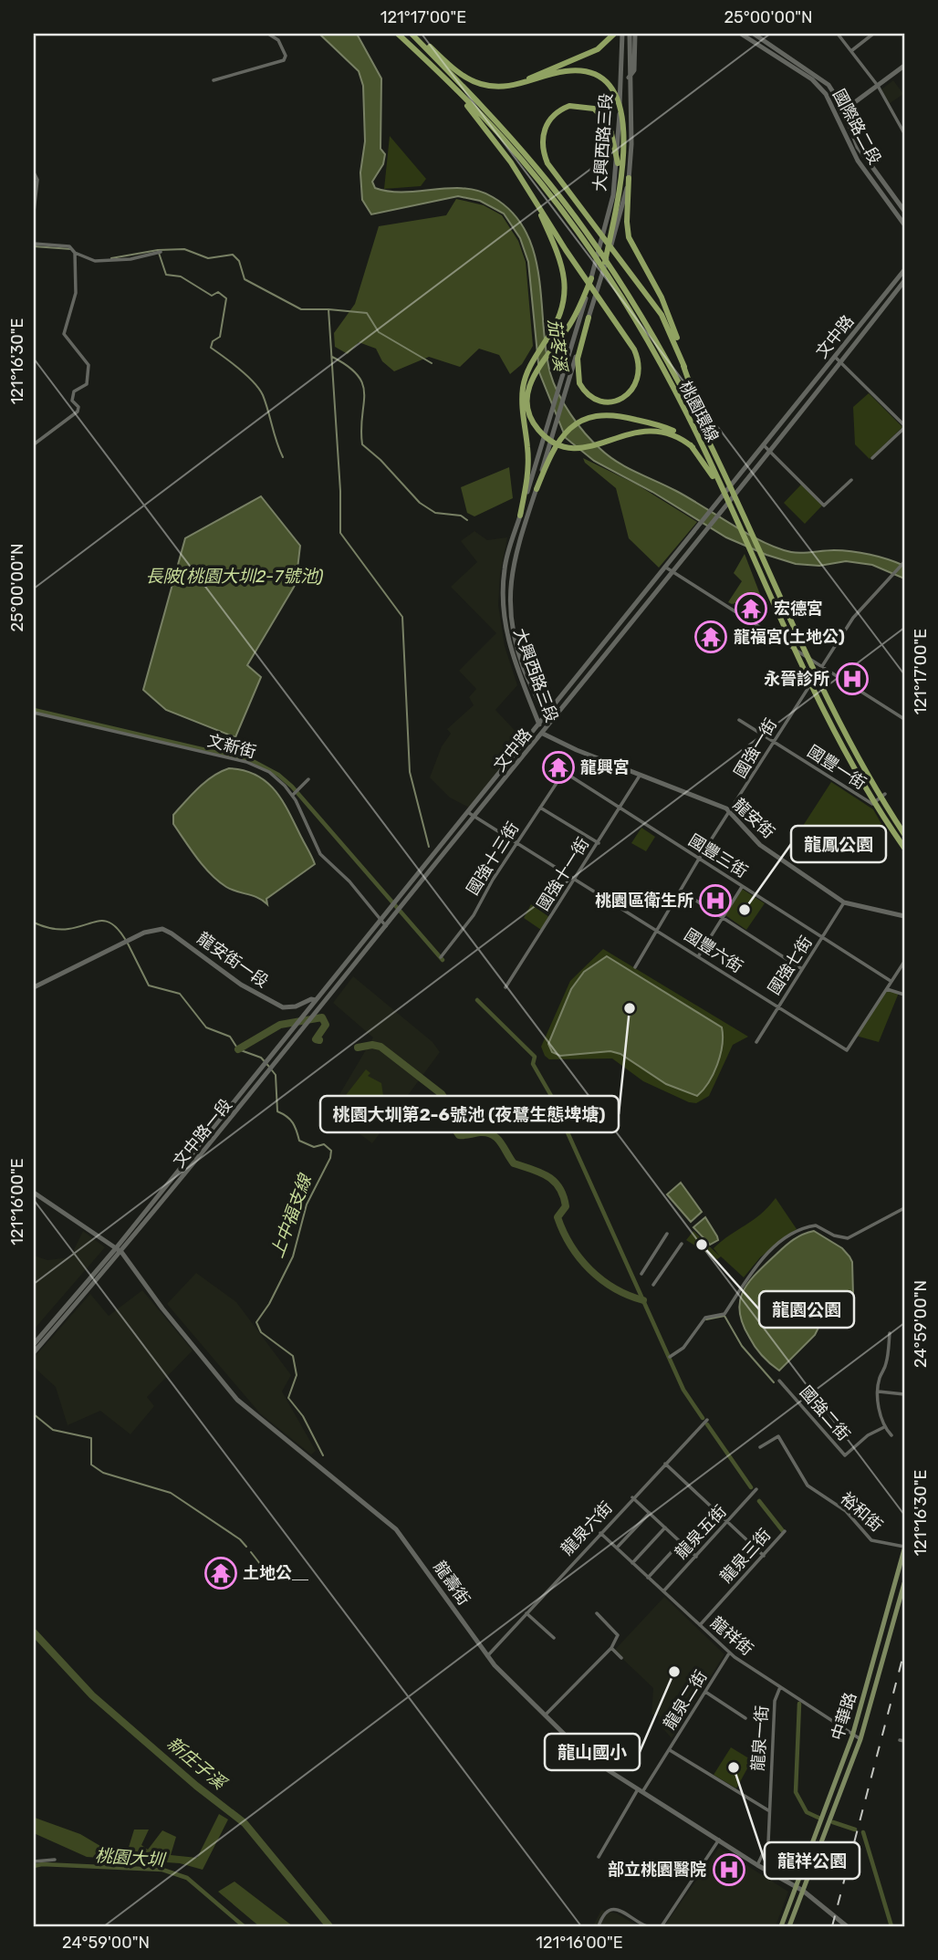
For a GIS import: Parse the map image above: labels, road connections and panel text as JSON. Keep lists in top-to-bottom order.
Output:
{
  "streets": {
    "highway": ["桃園環線"],
    "main road": ["中華路"],
    "street": [
      "國際路二段",
      "大興西路三段",
      "文中路",
      "文新街",
      "國強一街",
      "國豐一街",
      "龍安街",
      "國豐三街",
      "國強十三街",
      "國強十一街",
      "國豐六街",
      "龍安街一段",
      "國強七街",
      "文中路一段",
      "國強二街",
      "裕和街",
      "龍泉六街",
      "龍泉五街",
      "龍泉三街",
      "龍壽街",
      "龍祥街",
      "龍泉二街",
      "龍泉一街"
    ]
  },
  "crossings": [
    ["大興西路三段", "文中路"],
    ["大興西路三段", "桃園環線"],
    ["大興西路三段", "龍安街"],
    ["文中路", "文新街"],
    ["文中路", "龍安街"],
    ["文中路", "國豐六街"],
    ["文中路", "文中路一段"],
    ["文新街", "文中路一段"],
    ["國強一街", "國豐一街"],
    ["國強一街", "龍安街"],
    ["國強一街", "國豐三街"],
    ["國強一街", "國豐六街"],
    ["龍安街", "國強十一街"],
    ["龍安街", "國強七街"],
    ["國豐三街", "國強十三街"],
    ["國豐三街", "國強十一街"],
    ["國豐三街", "國強七街"],
    ["國強十三街", "國豐六街"],
    ["國強十一街", "國豐六街"],
    ["國豐六街", "國強七街"],
    ["龍安街一段", "文中路一段"],
    ["文中路一段", "龍壽街"],
    ["裕和街", "中華路"],
    ["龍泉六街", "龍壽街"],
    ["龍泉六街", "龍祥街"],
    ["龍泉五街", "龍祥街"],
    ["龍泉三街", "龍祥街"],
    ["龍壽街", "龍泉二街"],
    ["龍壽街", "中華路"],
    ["龍壽街", "龍泉一街"],
    ["龍祥街", "龍泉二街"],
    ["龍祥街", "中華路"],
    ["龍祥街", "龍泉一街"]
  ],
  "water": [
    "茄苳溪",
    "長陂(桃園大圳2-7號池)",
    "上中福支線",
    "新庄子溪",
    "桃園大圳"
  ],
  "places": {
    "temple": [
      "宏德宮",
      "龍福宮(土地公)",
      "龍興宮",
      "土地公＿"
    ],
    "hospital": ["永晉診所", "桃園區衛生所", "部立桃園醫院"],
    "other": [
      "龍鳳公園",
      "桃園大圳第2-6號池 (夜鷺生態埤塘)",
      "龍園公園",
      "龍山國小",
      "龍祥公園"
    ]
  },
  "coordinates": [
    "121°17'00\"E",
    "25°00'00\"N",
    "121°16'30\"E",
    "121°16'00\"E",
    "24°59'00\"N"
  ]
}
